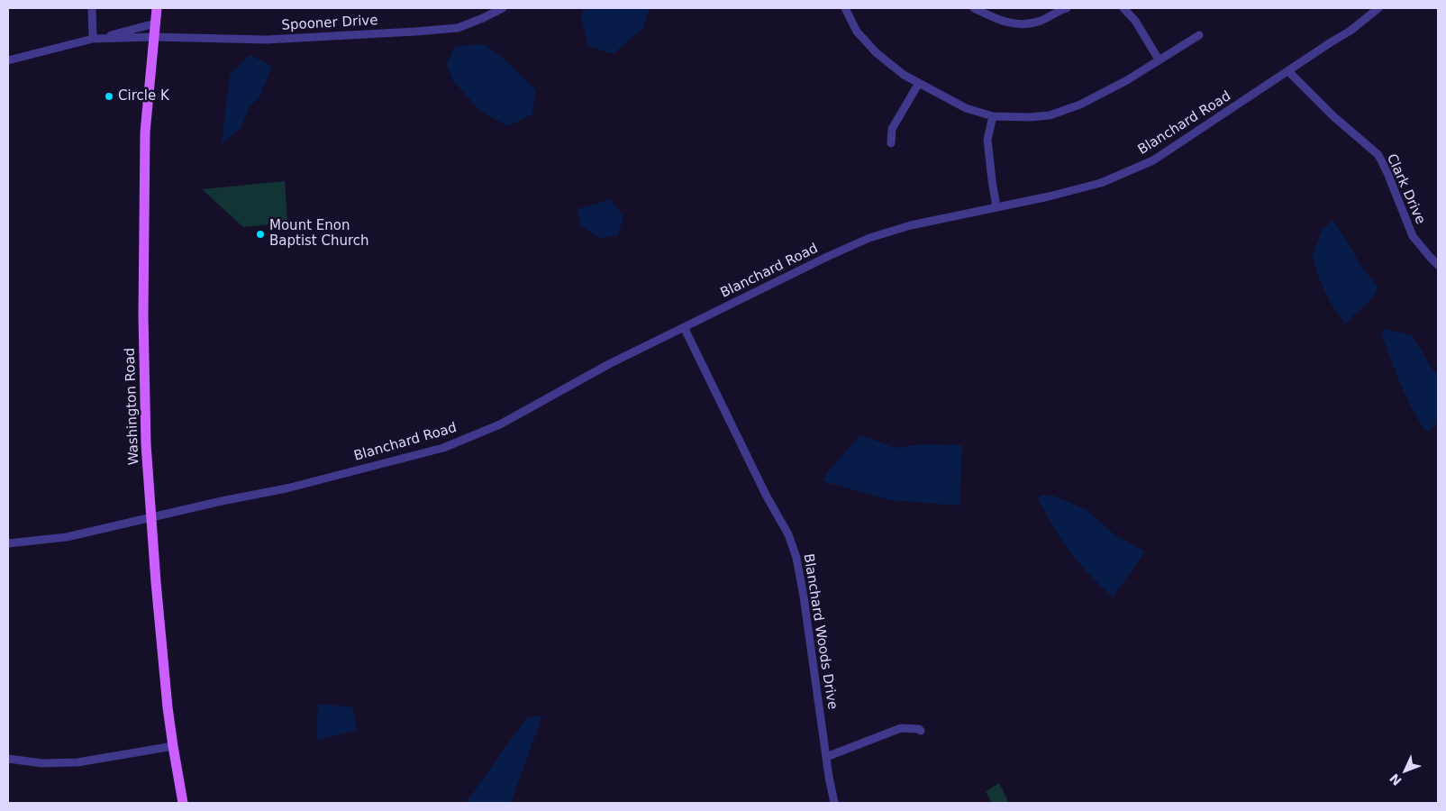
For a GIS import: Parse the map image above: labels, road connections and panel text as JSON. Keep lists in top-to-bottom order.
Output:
{
  "streets": {
    "main road": ["Washington Road"],
    "street": [
      "Spooner Drive",
      "Blanchard Road",
      "Clark Drive",
      "Blanchard Woods Drive"
    ]
  },
  "crossings": [
    ["Spooner Drive", "Washington Road"],
    ["Blanchard Road", "Clark Drive"],
    ["Blanchard Road", "Washington Road"],
    ["Blanchard Road", "Blanchard Woods Drive"]
  ],
  "places": ["Circle K", "Mount Enon Baptist Church"],
  "north": "bottom left"
}
